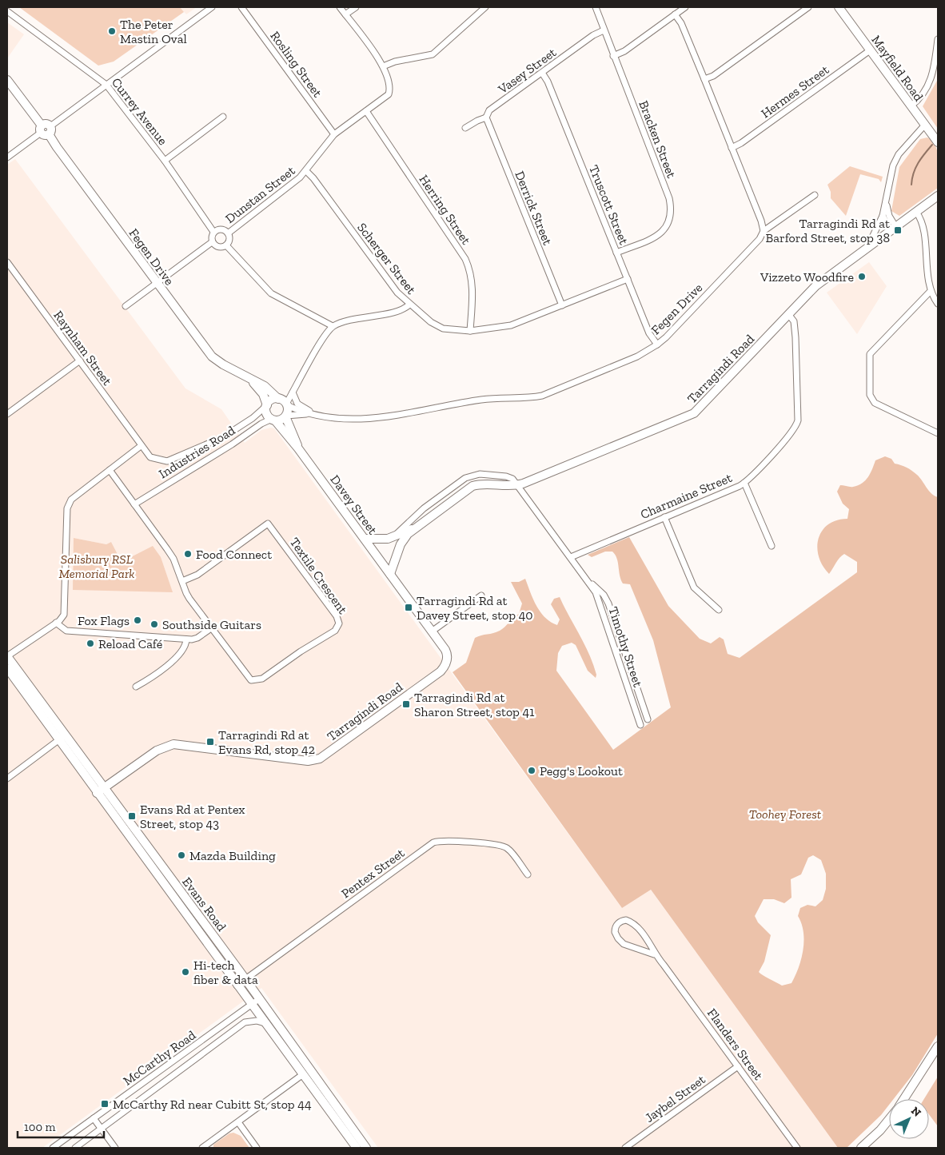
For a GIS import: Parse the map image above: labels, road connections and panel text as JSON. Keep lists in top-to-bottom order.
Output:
{
  "streets": {
    "street": [
      "Rosling Street",
      "Mayfield Road",
      "Vasey Street",
      "Hermes Street",
      "Currey Avenue",
      "Bracken Street",
      "Dunstan Street",
      "Truscott Street",
      "Derrick Street",
      "Herring Street",
      "Fegen Drive",
      "Scherger Street",
      "Raynham Street",
      "Tarragindi Road",
      "Industries Road",
      "Charmaine Street",
      "Davey Street",
      "Textile Crescent",
      "Timothy Street",
      "Pentex Street",
      "Evans Road",
      "Flanders Street",
      "McCarthy Road",
      "Jaybel Street"
    ]
  },
  "crossings": [
    ["Rosling Street", "Dunstan Street"],
    ["Mayfield Road", "Hermes Street"],
    ["Vasey Street", "Bracken Street"],
    ["Vasey Street", "Truscott Street"],
    ["Vasey Street", "Derrick Street"],
    ["Currey Avenue", "Dunstan Street"],
    ["Bracken Street", "Truscott Street"],
    ["Dunstan Street", "Herring Street"],
    ["Dunstan Street", "Scherger Street"],
    ["Truscott Street", "Fegen Drive"],
    ["Truscott Street", "Scherger Street"],
    ["Derrick Street", "Scherger Street"],
    ["Herring Street", "Scherger Street"],
    ["Fegen Drive", "Industries Road"],
    ["Fegen Drive", "Davey Street"],
    ["Raynham Street", "Industries Road"],
    ["Tarragindi Road", "Charmaine Street"],
    ["Tarragindi Road", "Davey Street"],
    ["Tarragindi Road", "Timothy Street"],
    ["Tarragindi Road", "Evans Road"],
    ["Industries Road", "Davey Street"],
    ["Charmaine Street", "Timothy Street"],
    ["Pentex Street", "Evans Road"],
    ["Evans Road", "McCarthy Road"],
    ["Flanders Street", "Jaybel Street"]
  ],
  "parks": ["Salisbury RSL Memorial Park", "Toohey Forest"],
  "places": {
    "other": [
      "The Peter Mastin Oval",
      "Vizzeto Woodfire",
      "Food Connect",
      "Fox Flags",
      "Southside Guitars",
      "Reload Café",
      "Pegg's Lookout",
      "Mazda Building",
      "Hi-tech fiber & data"
    ],
    "transit": [
      "Tarragindi Rd at Barford Street, stop 38",
      "Tarragindi Rd at Davey Street, stop 40",
      "Tarragindi Rd at Sharon Street, stop 41",
      "Tarragindi Rd at Evans Rd, stop 42",
      "Evans Rd at Pentex Street, stop 43",
      "McCarthy Rd near Cubitt St, stop 44"
    ]
  },
  "scale_bar": "100 m",
  "north": "top right"
}
